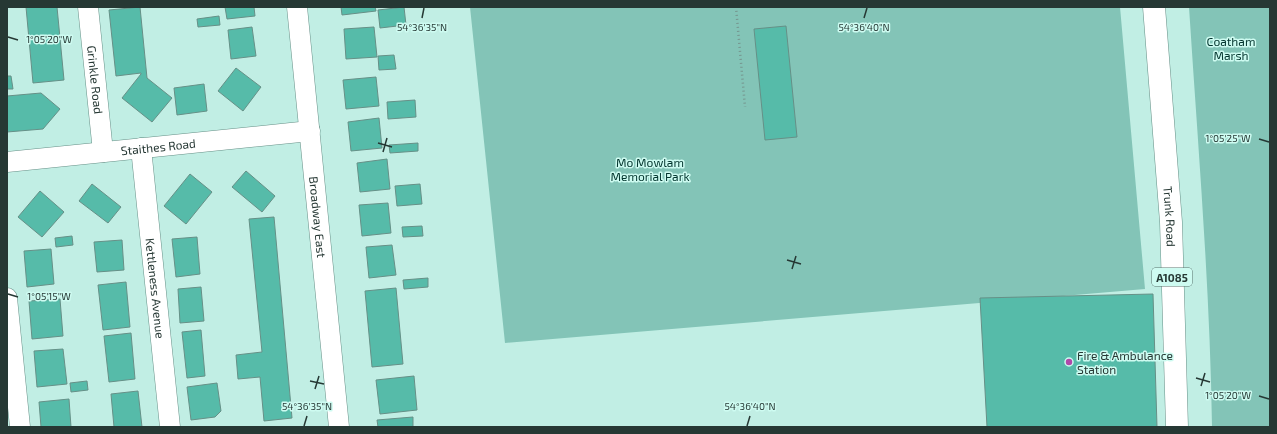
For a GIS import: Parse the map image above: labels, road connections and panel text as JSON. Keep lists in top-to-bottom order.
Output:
{
  "streets": {
    "main road": ["Trunk Road", "A1085"],
    "street": [
      "Grinkle Road",
      "Staithes Road",
      "Broadway East",
      "Kettleness Avenue"
    ]
  },
  "crossings": [
    ["Grinkle Road", "Staithes Road"],
    ["Staithes Road", "Broadway East"],
    ["Staithes Road", "Kettleness Avenue"]
  ],
  "parks": ["Coatham Marsh", "Mo Mowlam Memorial Park"],
  "places": ["Fire & Ambulance Station"],
  "coordinates": [
    "54°36'35\"N",
    "54°36'40\"N",
    "1°05'20\"W",
    "1°05'25\"W",
    "1°05'15\"W"
  ]
}
